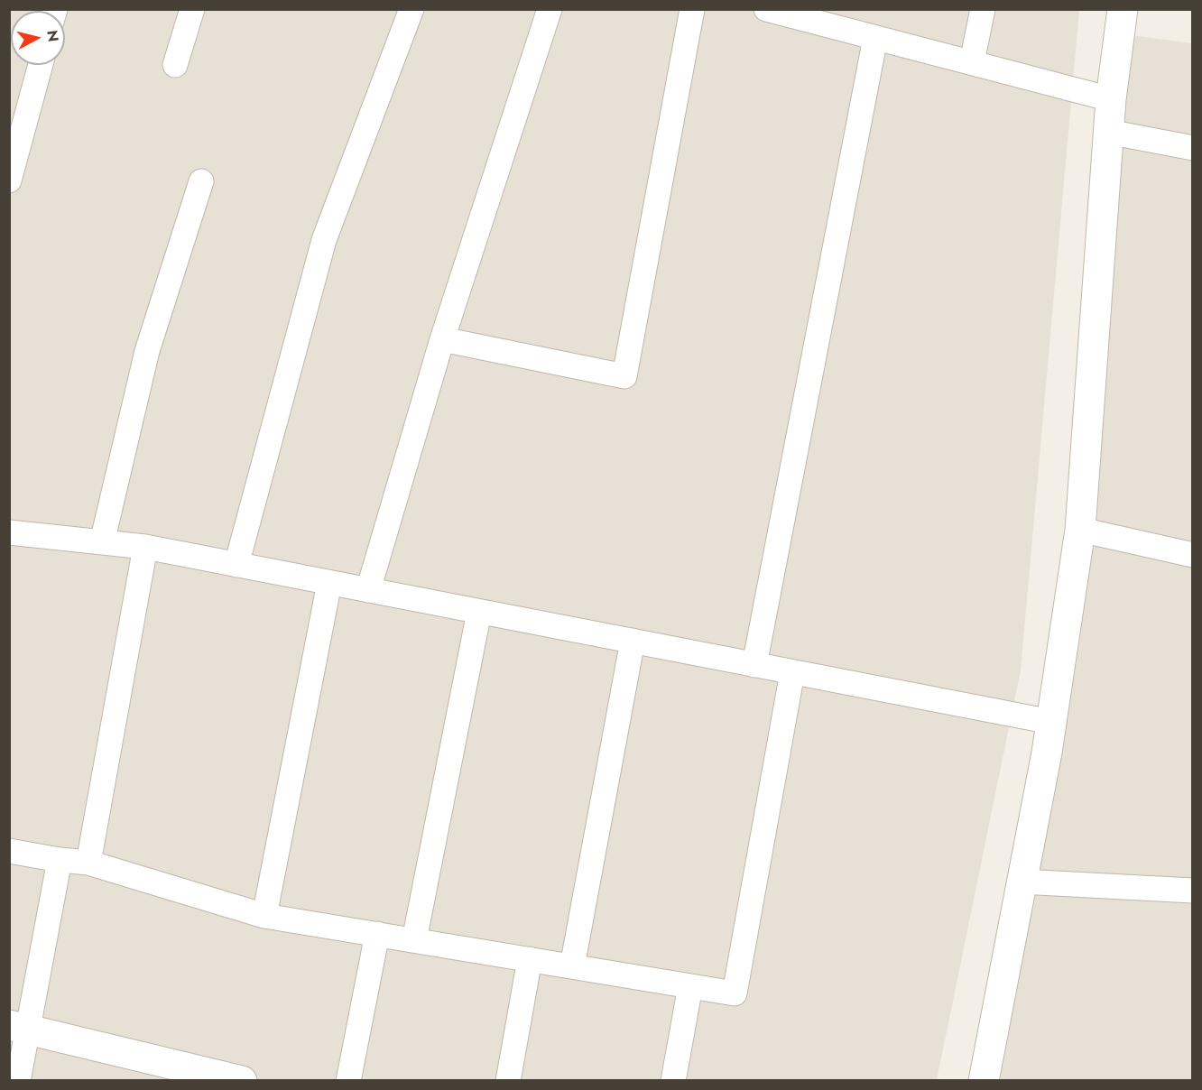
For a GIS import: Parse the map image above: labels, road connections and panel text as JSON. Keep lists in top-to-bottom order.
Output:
{
  "north": "right"
}
